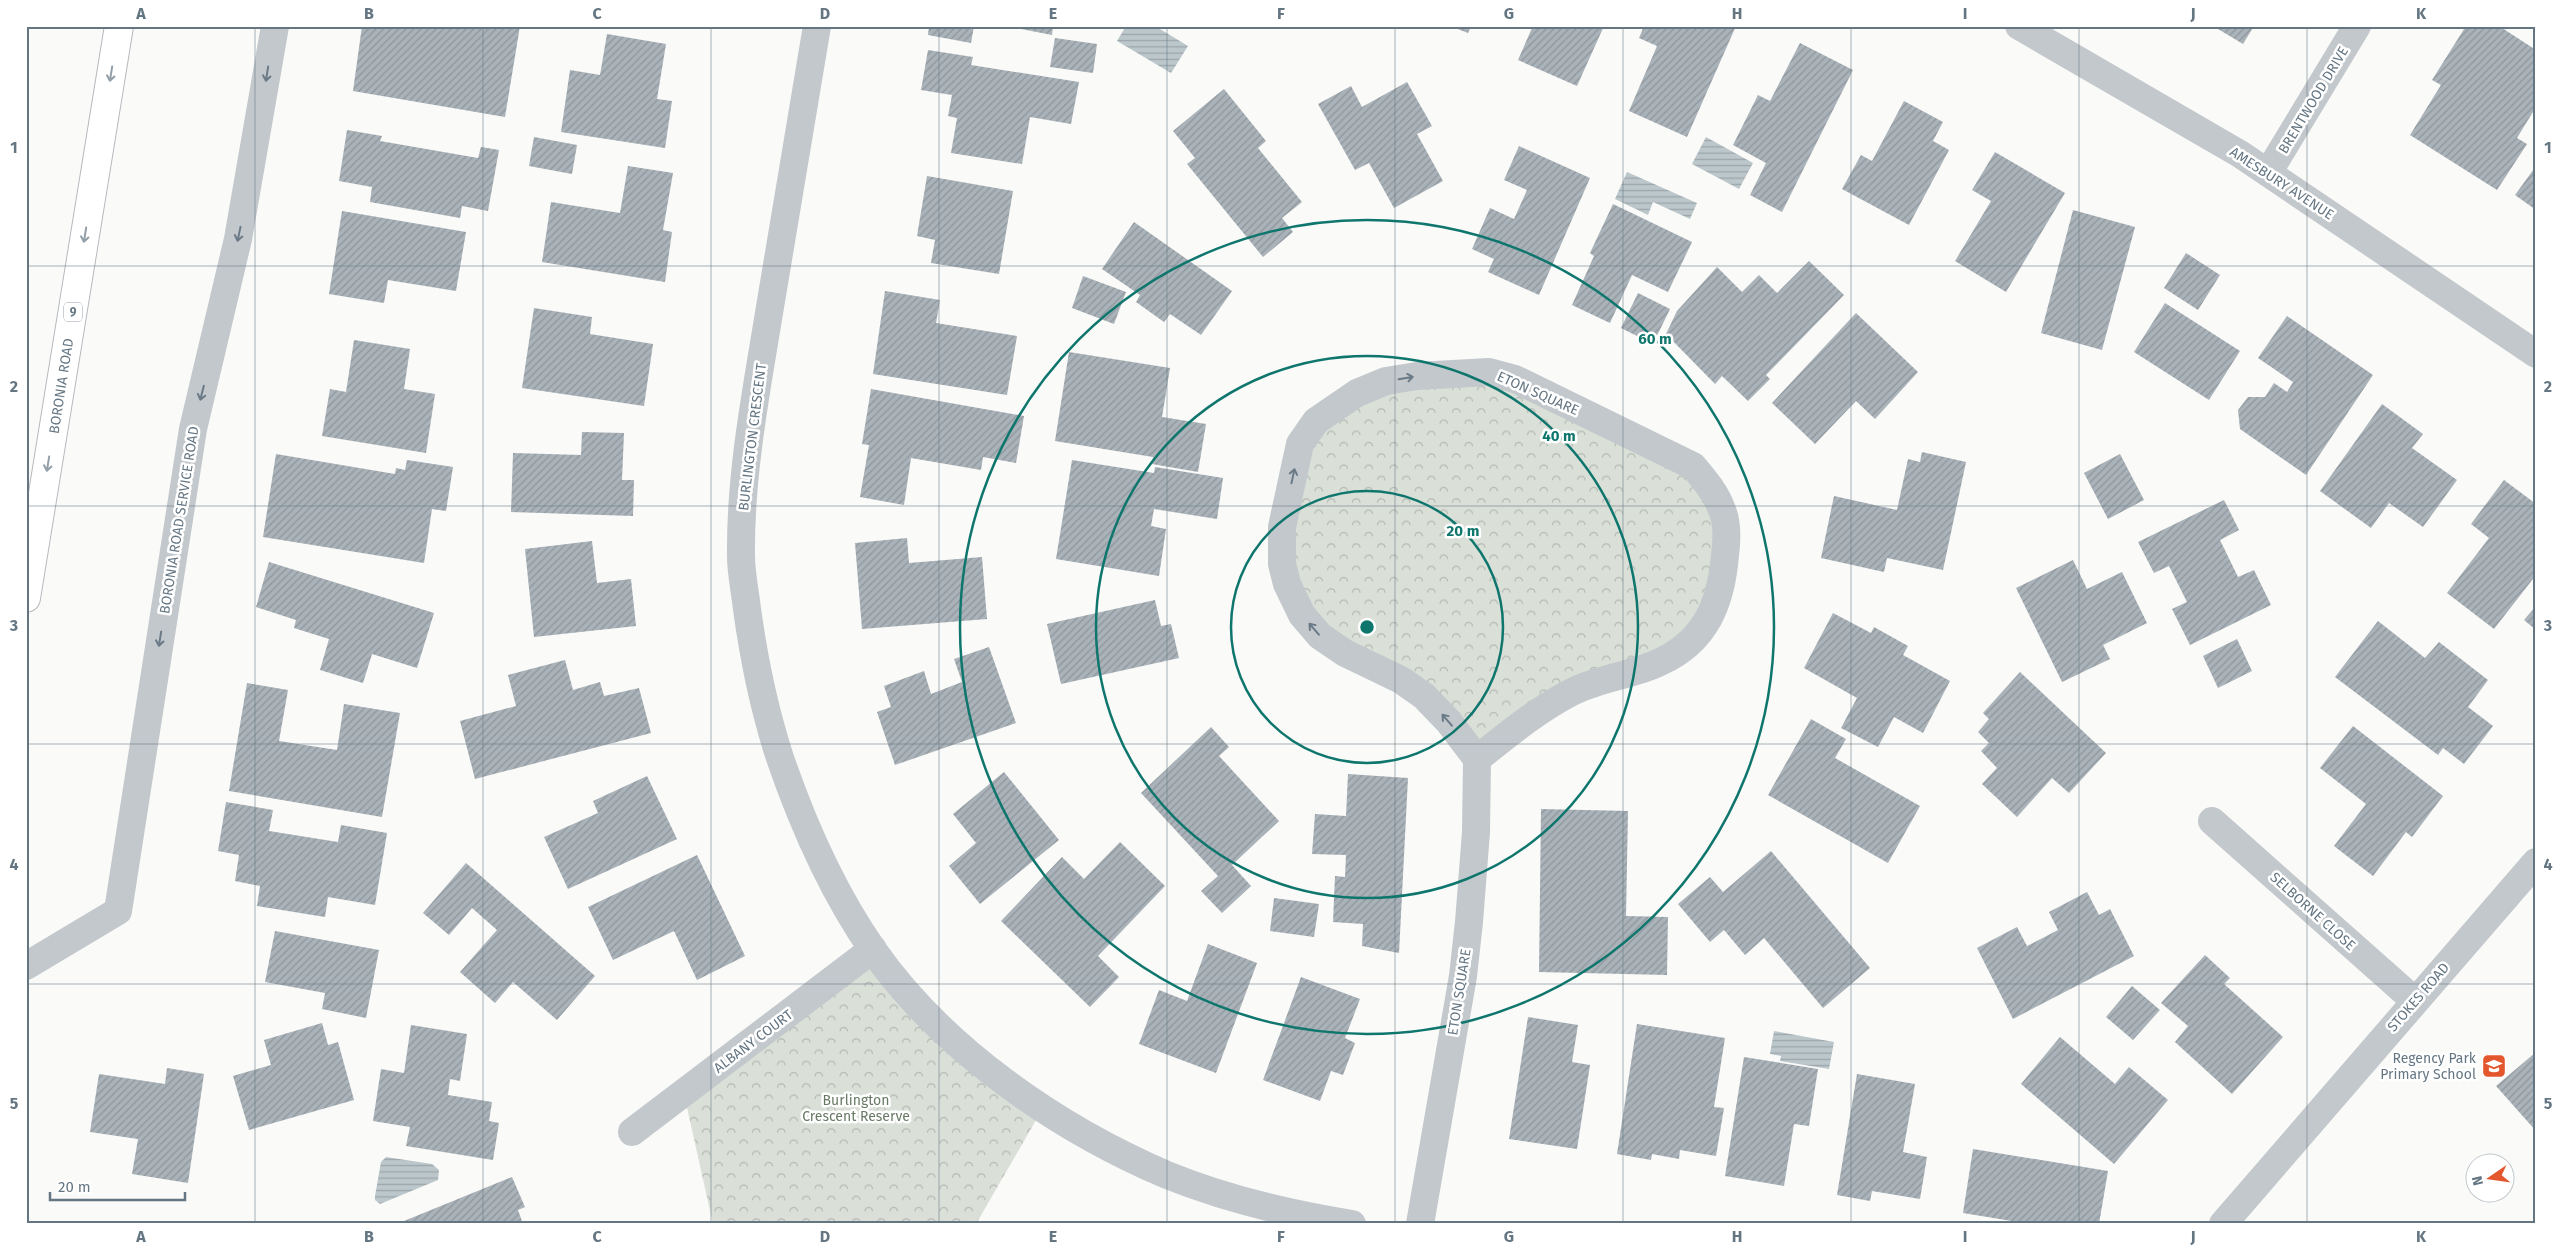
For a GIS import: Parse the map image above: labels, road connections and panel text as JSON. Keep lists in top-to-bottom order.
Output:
{
  "streets": {
    "main road": ["9", "BORONIA ROAD"],
    "street": [
      "BRENTWOOD DRIVE",
      "AMESBURY AVENUE",
      "ETON SQUARE",
      "BURLINGTON CRESCENT",
      "BORONIA ROAD SERVICE ROAD",
      "SELBORNE CLOSE",
      "STOKES ROAD",
      "ALBANY COURT"
    ]
  },
  "crossings": [
    ["BRENTWOOD DRIVE", "AMESBURY AVENUE"],
    ["BURLINGTON CRESCENT", "ALBANY COURT"],
    ["SELBORNE CLOSE", "STOKES ROAD"]
  ],
  "one_way": ["BORONIA ROAD", "BORONIA ROAD SERVICE ROAD"],
  "parks": ["Burlington Crescent Reserve"],
  "places": {
    "school or university": ["Regency Park Primary School"]
  },
  "scale_bar": "20 m",
  "north": "left",
  "grid": {
    "columns": [
      "A",
      "B",
      "C",
      "D",
      "E",
      "F",
      "G",
      "H",
      "I",
      "J",
      "K"
    ],
    "rows": [
      "1",
      "2",
      "3",
      "4",
      "5"
    ]
  },
  "rings": ["60 m", "40 m", "20 m"]
}
